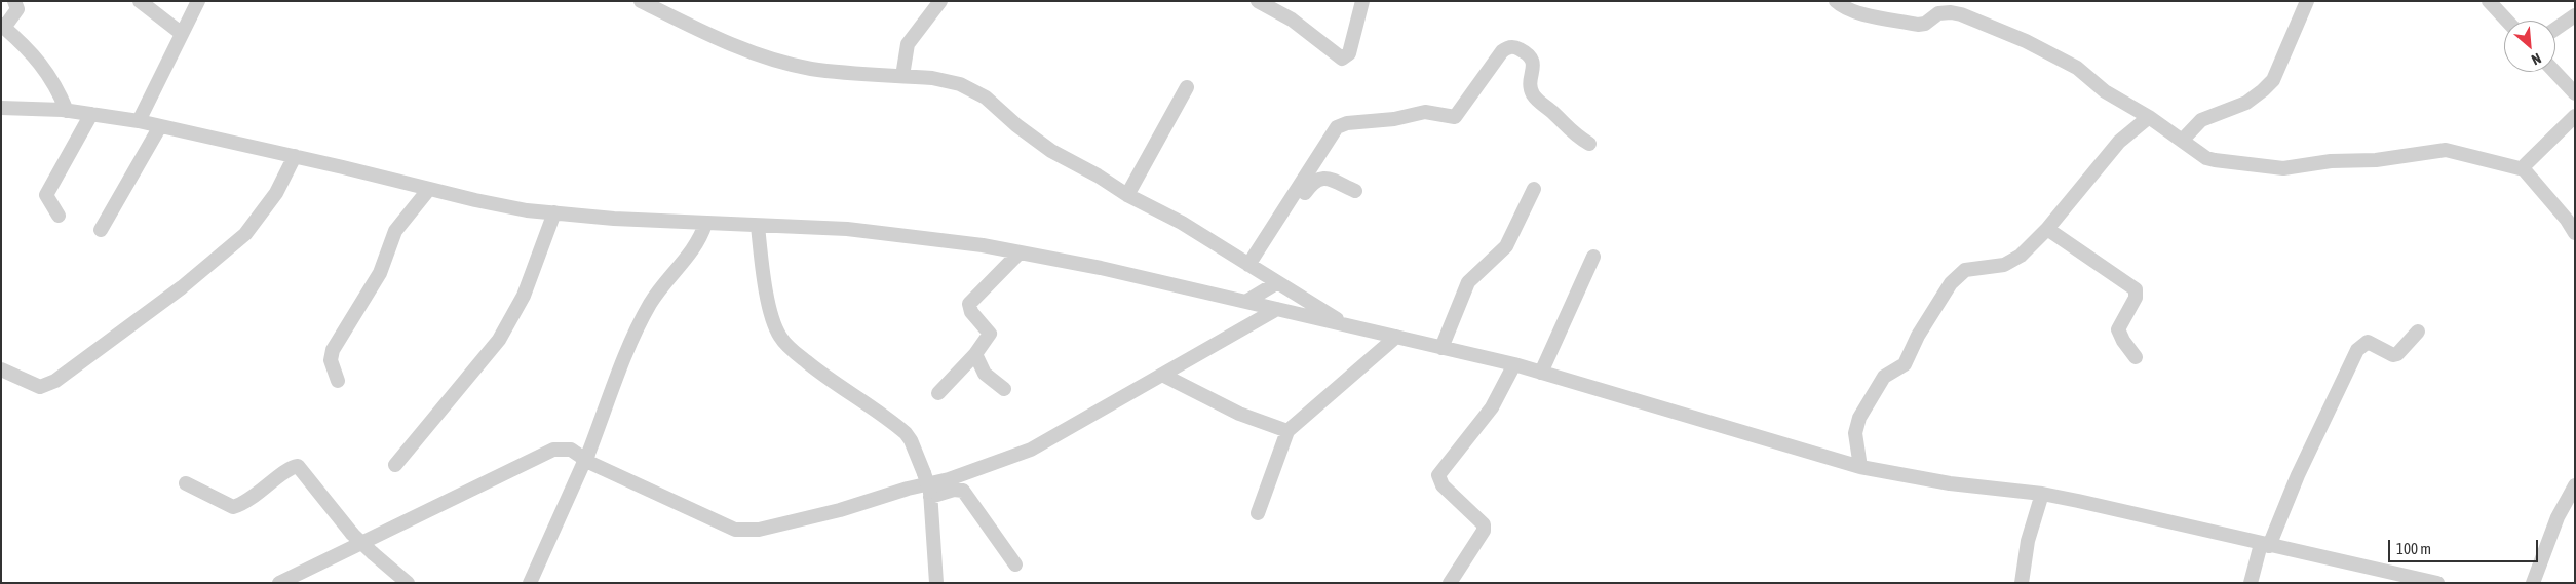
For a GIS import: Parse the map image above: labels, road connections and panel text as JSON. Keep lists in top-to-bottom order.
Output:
{
  "scale_bar": "100 m",
  "north": "bottom right"
}
